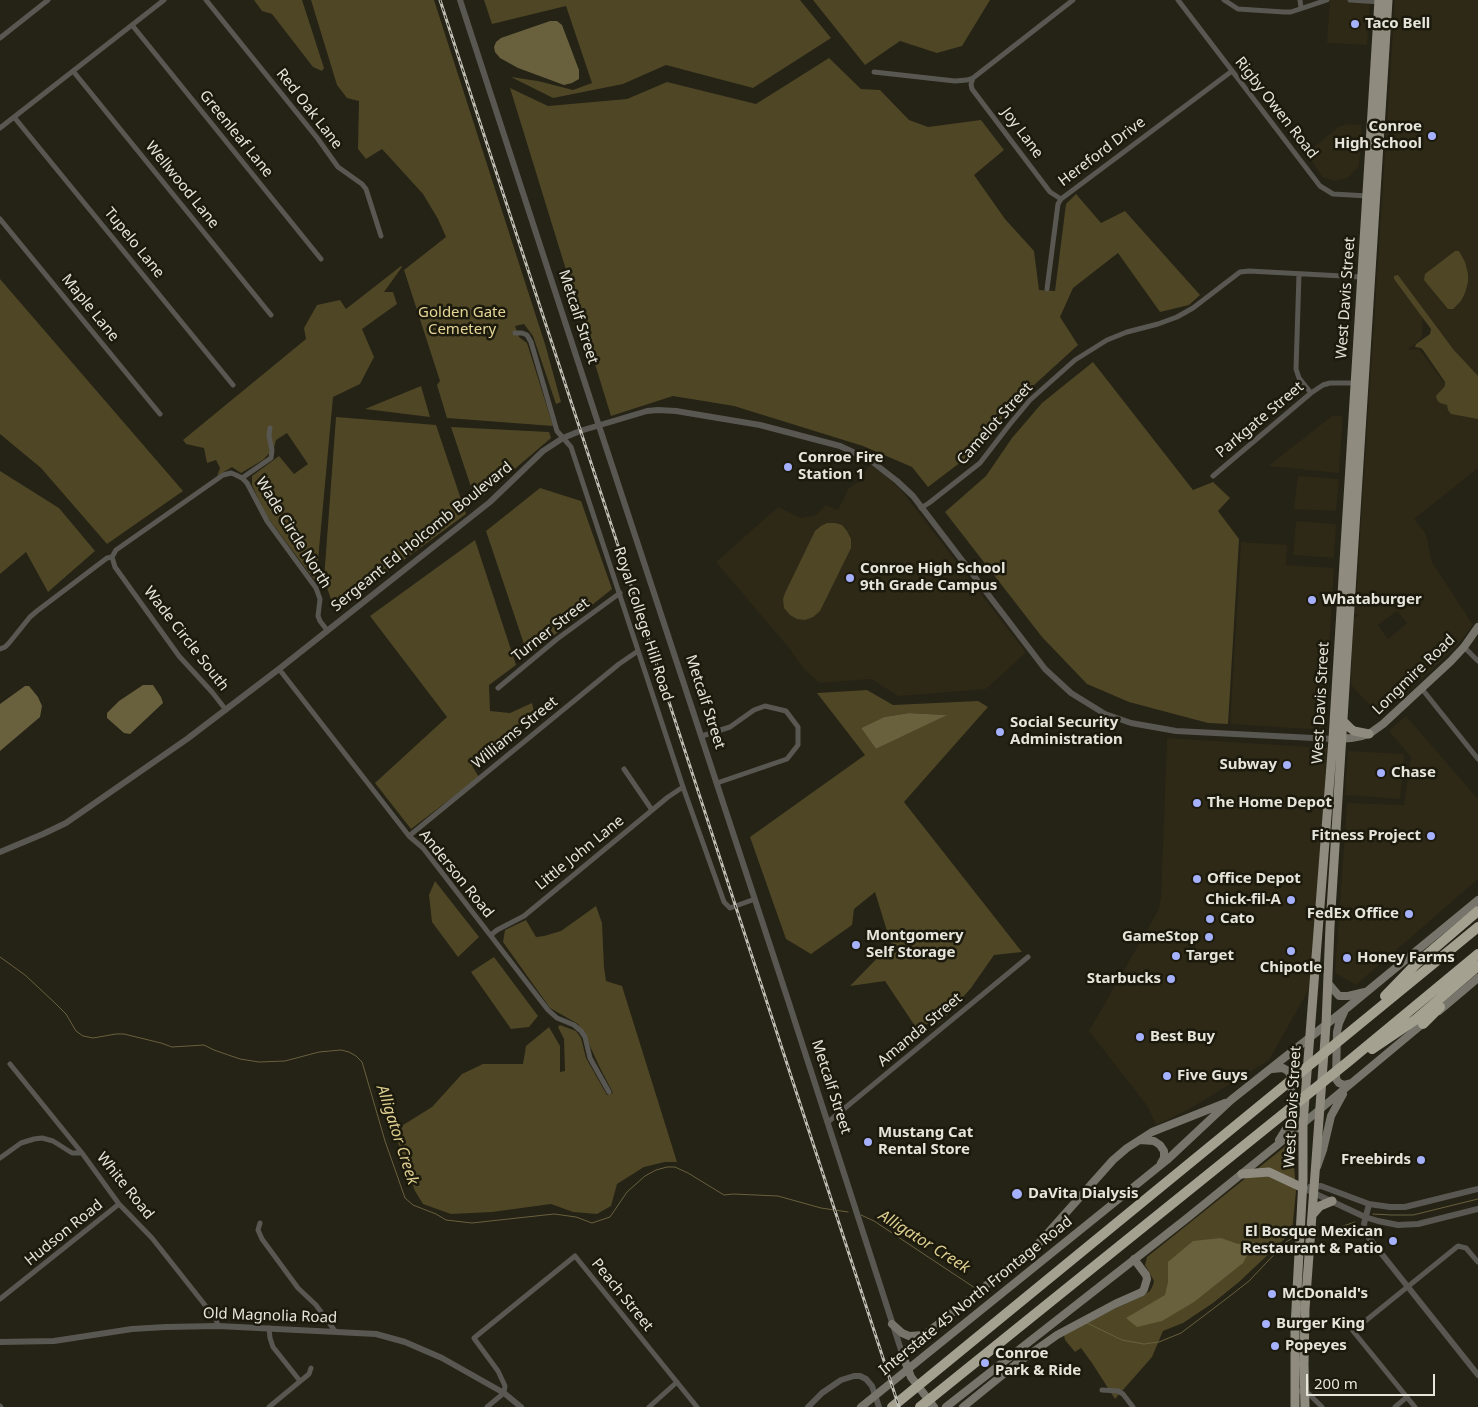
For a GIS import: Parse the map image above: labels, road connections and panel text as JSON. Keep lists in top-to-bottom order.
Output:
{
  "streets": {
    "main road": [
      "West Davis Street",
      "Metcalf Street",
      "Longmire Road",
      "Interstate 45 North Frontage Road"
    ],
    "street": [
      "Rigby Owen Road",
      "Red Oak Lane",
      "Joy Lane",
      "Greenleaf Lane",
      "Hereford Drive",
      "Wellwood Lane",
      "Tupelo Lane",
      "Maple Lane",
      "Parkgate Street",
      "Camelot Street",
      "Wade Circle North",
      "Sergeant Ed Holcomb Boulevard",
      "Royal College Hill Road",
      "Turner Street",
      "Wade Circle South",
      "Williams Street",
      "Little John Lane",
      "Anderson Road",
      "Amanda Street",
      "White Road",
      "Hudson Road",
      "Peach Street",
      "Old Magnolia Road"
    ]
  },
  "crossings": [
    ["Rigby Owen Road", "Hereford Drive"],
    ["Rigby Owen Road", "West Davis Street"],
    ["Joy Lane", "Hereford Drive"],
    ["West Davis Street", "Parkgate Street"],
    ["West Davis Street", "Camelot Street"],
    ["West Davis Street", "Sergeant Ed Holcomb Boulevard"],
    ["West Davis Street", "Longmire Road"],
    ["West Davis Street", "Interstate 45 North Frontage Road"],
    ["Metcalf Street", "Sergeant Ed Holcomb Boulevard"],
    ["Metcalf Street", "Royal College Hill Road"],
    ["Metcalf Street", "Amanda Street"],
    ["Camelot Street", "Sergeant Ed Holcomb Boulevard"],
    ["Wade Circle North", "Sergeant Ed Holcomb Boulevard"],
    ["Sergeant Ed Holcomb Boulevard", "Royal College Hill Road"],
    ["Sergeant Ed Holcomb Boulevard", "Wade Circle South"],
    ["Sergeant Ed Holcomb Boulevard", "Longmire Road"],
    ["Sergeant Ed Holcomb Boulevard", "Anderson Road"],
    ["Royal College Hill Road", "Turner Street"],
    ["Royal College Hill Road", "Williams Street"],
    ["Royal College Hill Road", "Little John Lane"],
    ["Williams Street", "Anderson Road"],
    ["Little John Lane", "Anderson Road"],
    ["White Road", "Hudson Road"],
    ["White Road", "Old Magnolia Road"],
    ["Peach Street", "Old Magnolia Road"]
  ],
  "water": ["Alligator Creek"],
  "parks": ["Golden Gate Cemetery"],
  "places": [
    "Taco Bell",
    "Conroe High School",
    "Conroe Fire Station 1",
    "Conroe High School 9th Grade Campus",
    "Whataburger",
    "Social Security Administration",
    "Subway",
    "Chase",
    "The Home Depot",
    "Fitness Project",
    "Office Depot",
    "Chick-fil-A",
    "FedEx Office",
    "Cato",
    "GameStop",
    "Montgomery Self Storage",
    "Chipotle",
    "Target",
    "Honey Farms",
    "Starbucks",
    "Best Buy",
    "Five Guys",
    "Mustang Cat Rental Store",
    "Freebirds",
    "DaVita Dialysis",
    "El Bosque Mexican Restaurant & Patio",
    "McDonald's",
    "Burger King",
    "Popeyes",
    "Conroe Park & Ride"
  ],
  "scale_bar": "200 m"
}
